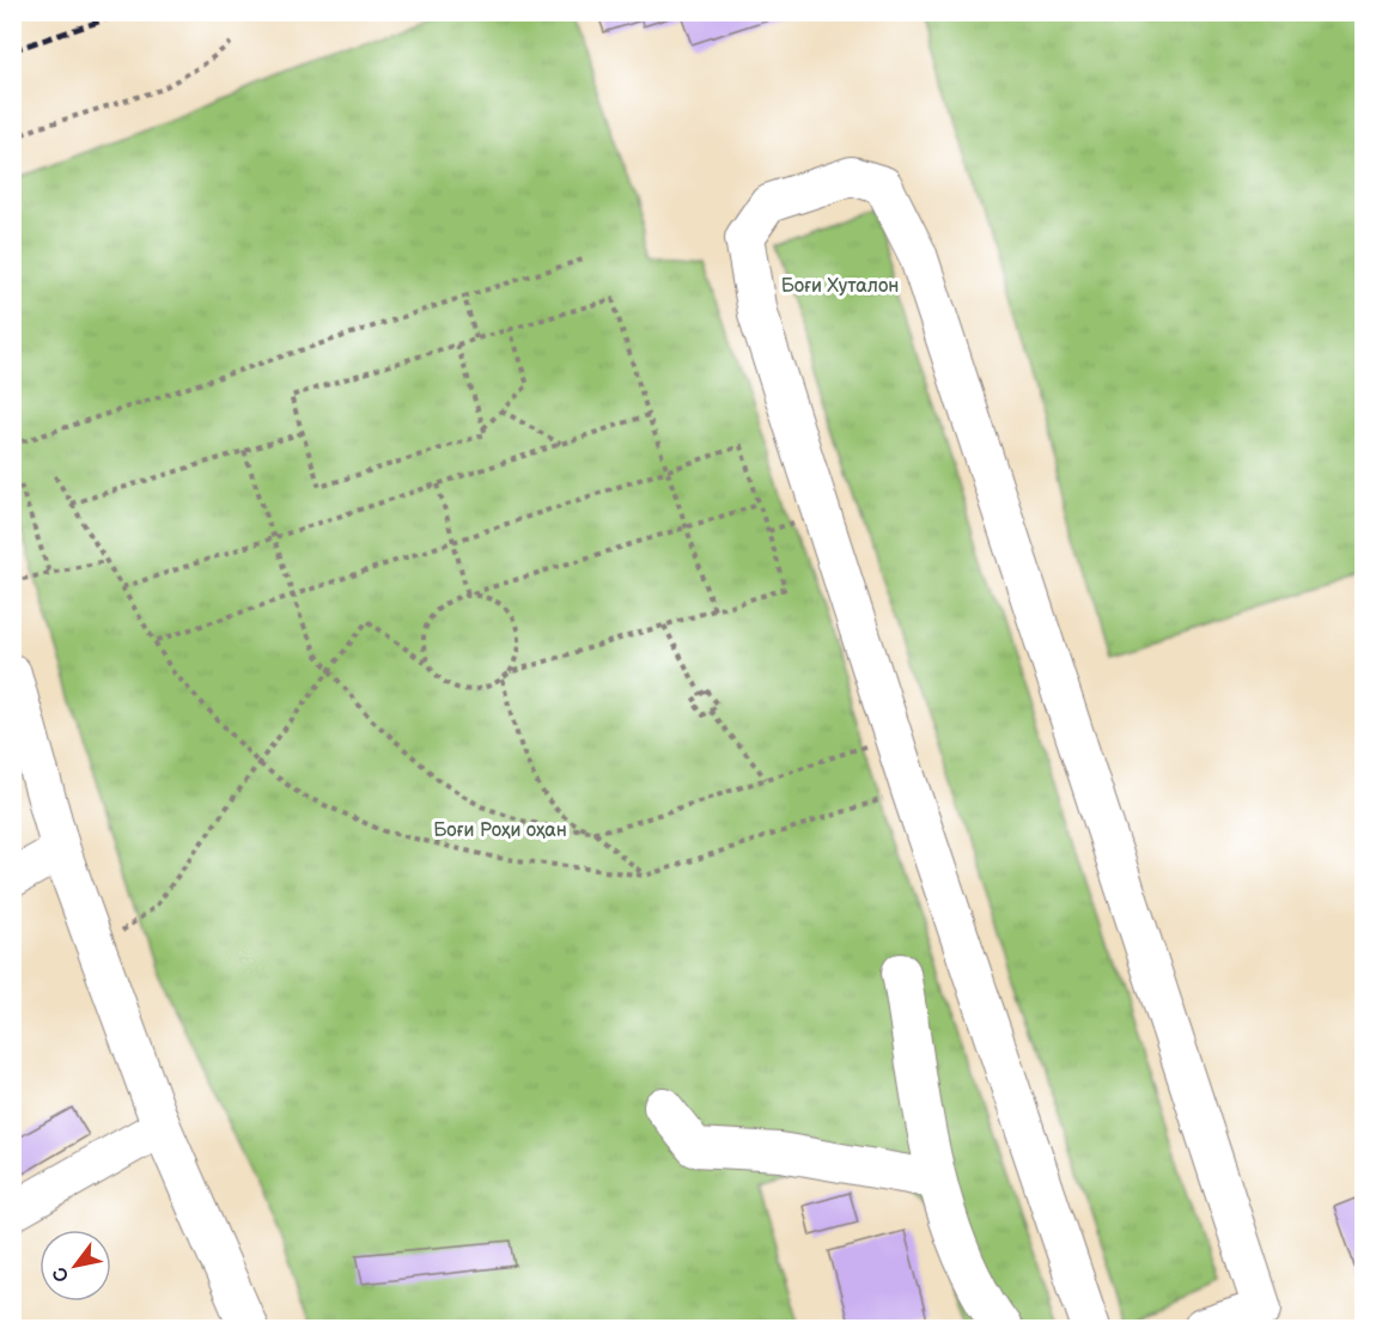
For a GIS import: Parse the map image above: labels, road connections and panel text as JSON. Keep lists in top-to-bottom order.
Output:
{
  "parks": ["Боғи Хуталон", "Боғи Роҳи оҳан"],
  "north": "bottom left"
}
